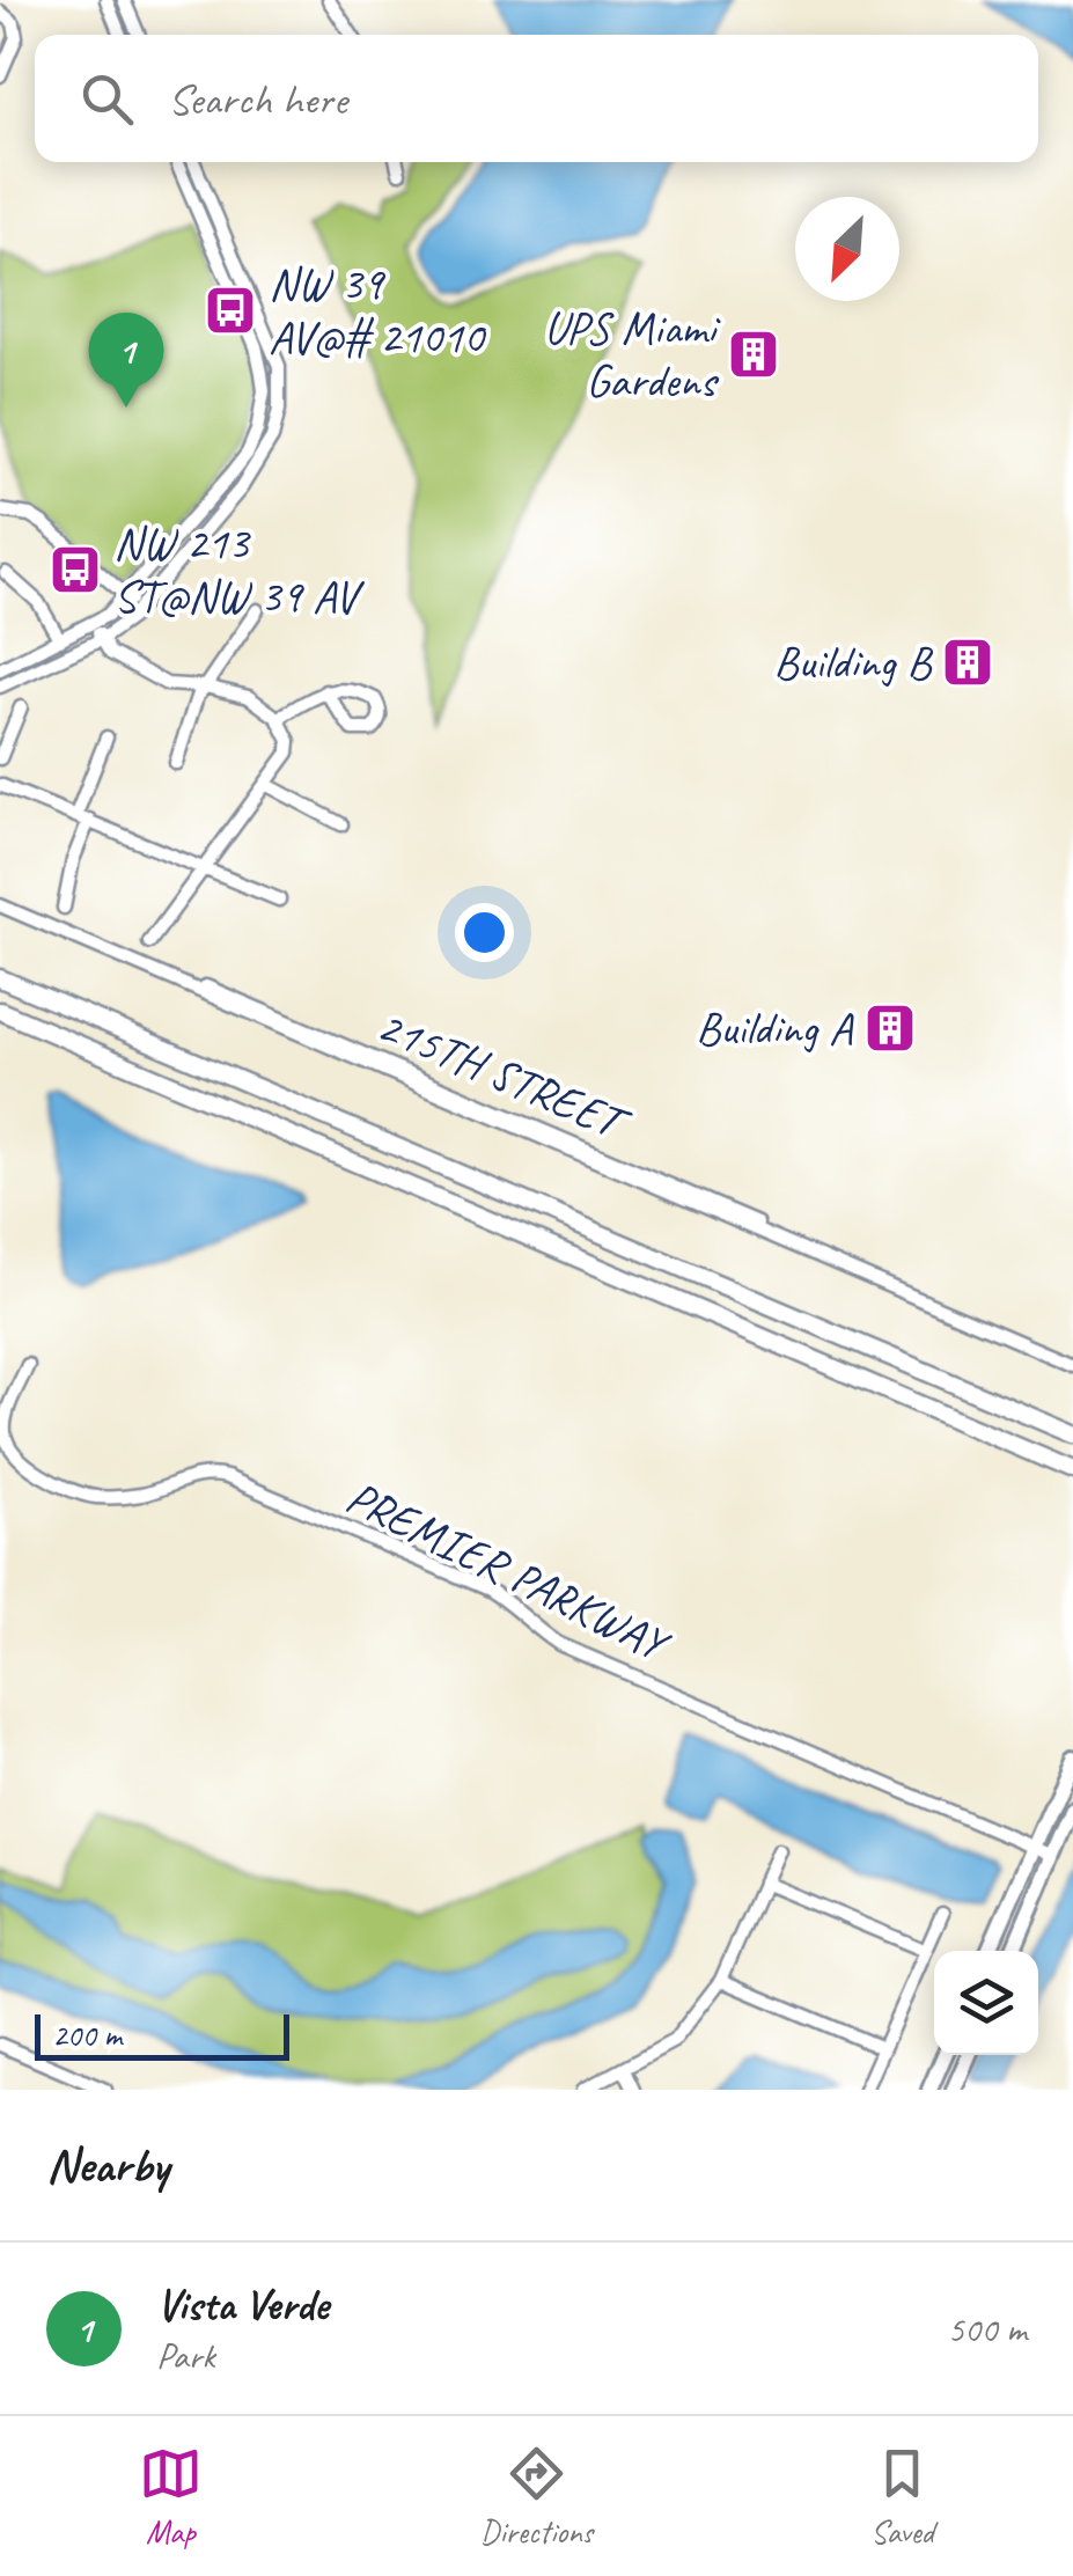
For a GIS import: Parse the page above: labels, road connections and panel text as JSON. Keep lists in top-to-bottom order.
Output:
{
  "streets": {
    "street": ["215TH STREET", "PREMIER PARKWAY"]
  },
  "places": {
    "bus stop": ["NW 39 AV@# 21010", "NW 213 ST@NW 39 AV"],
    "building": ["UPS Miami Gardens", "Building B", "Building A"]
  },
  "scale_bar": "200 m",
  "north": "bottom left",
  "page": {
    "search": "Search here",
    "pins": "1",
    "scale": "200 m",
    "heading": "Nearby",
    "list": [
      {
        "mark": "1",
        "name": "Vista Verde",
        "note": "Park",
        "value": "500 m"
      }
    ],
    "nav": ["Map", "Directions", "Saved"]
  }
}
